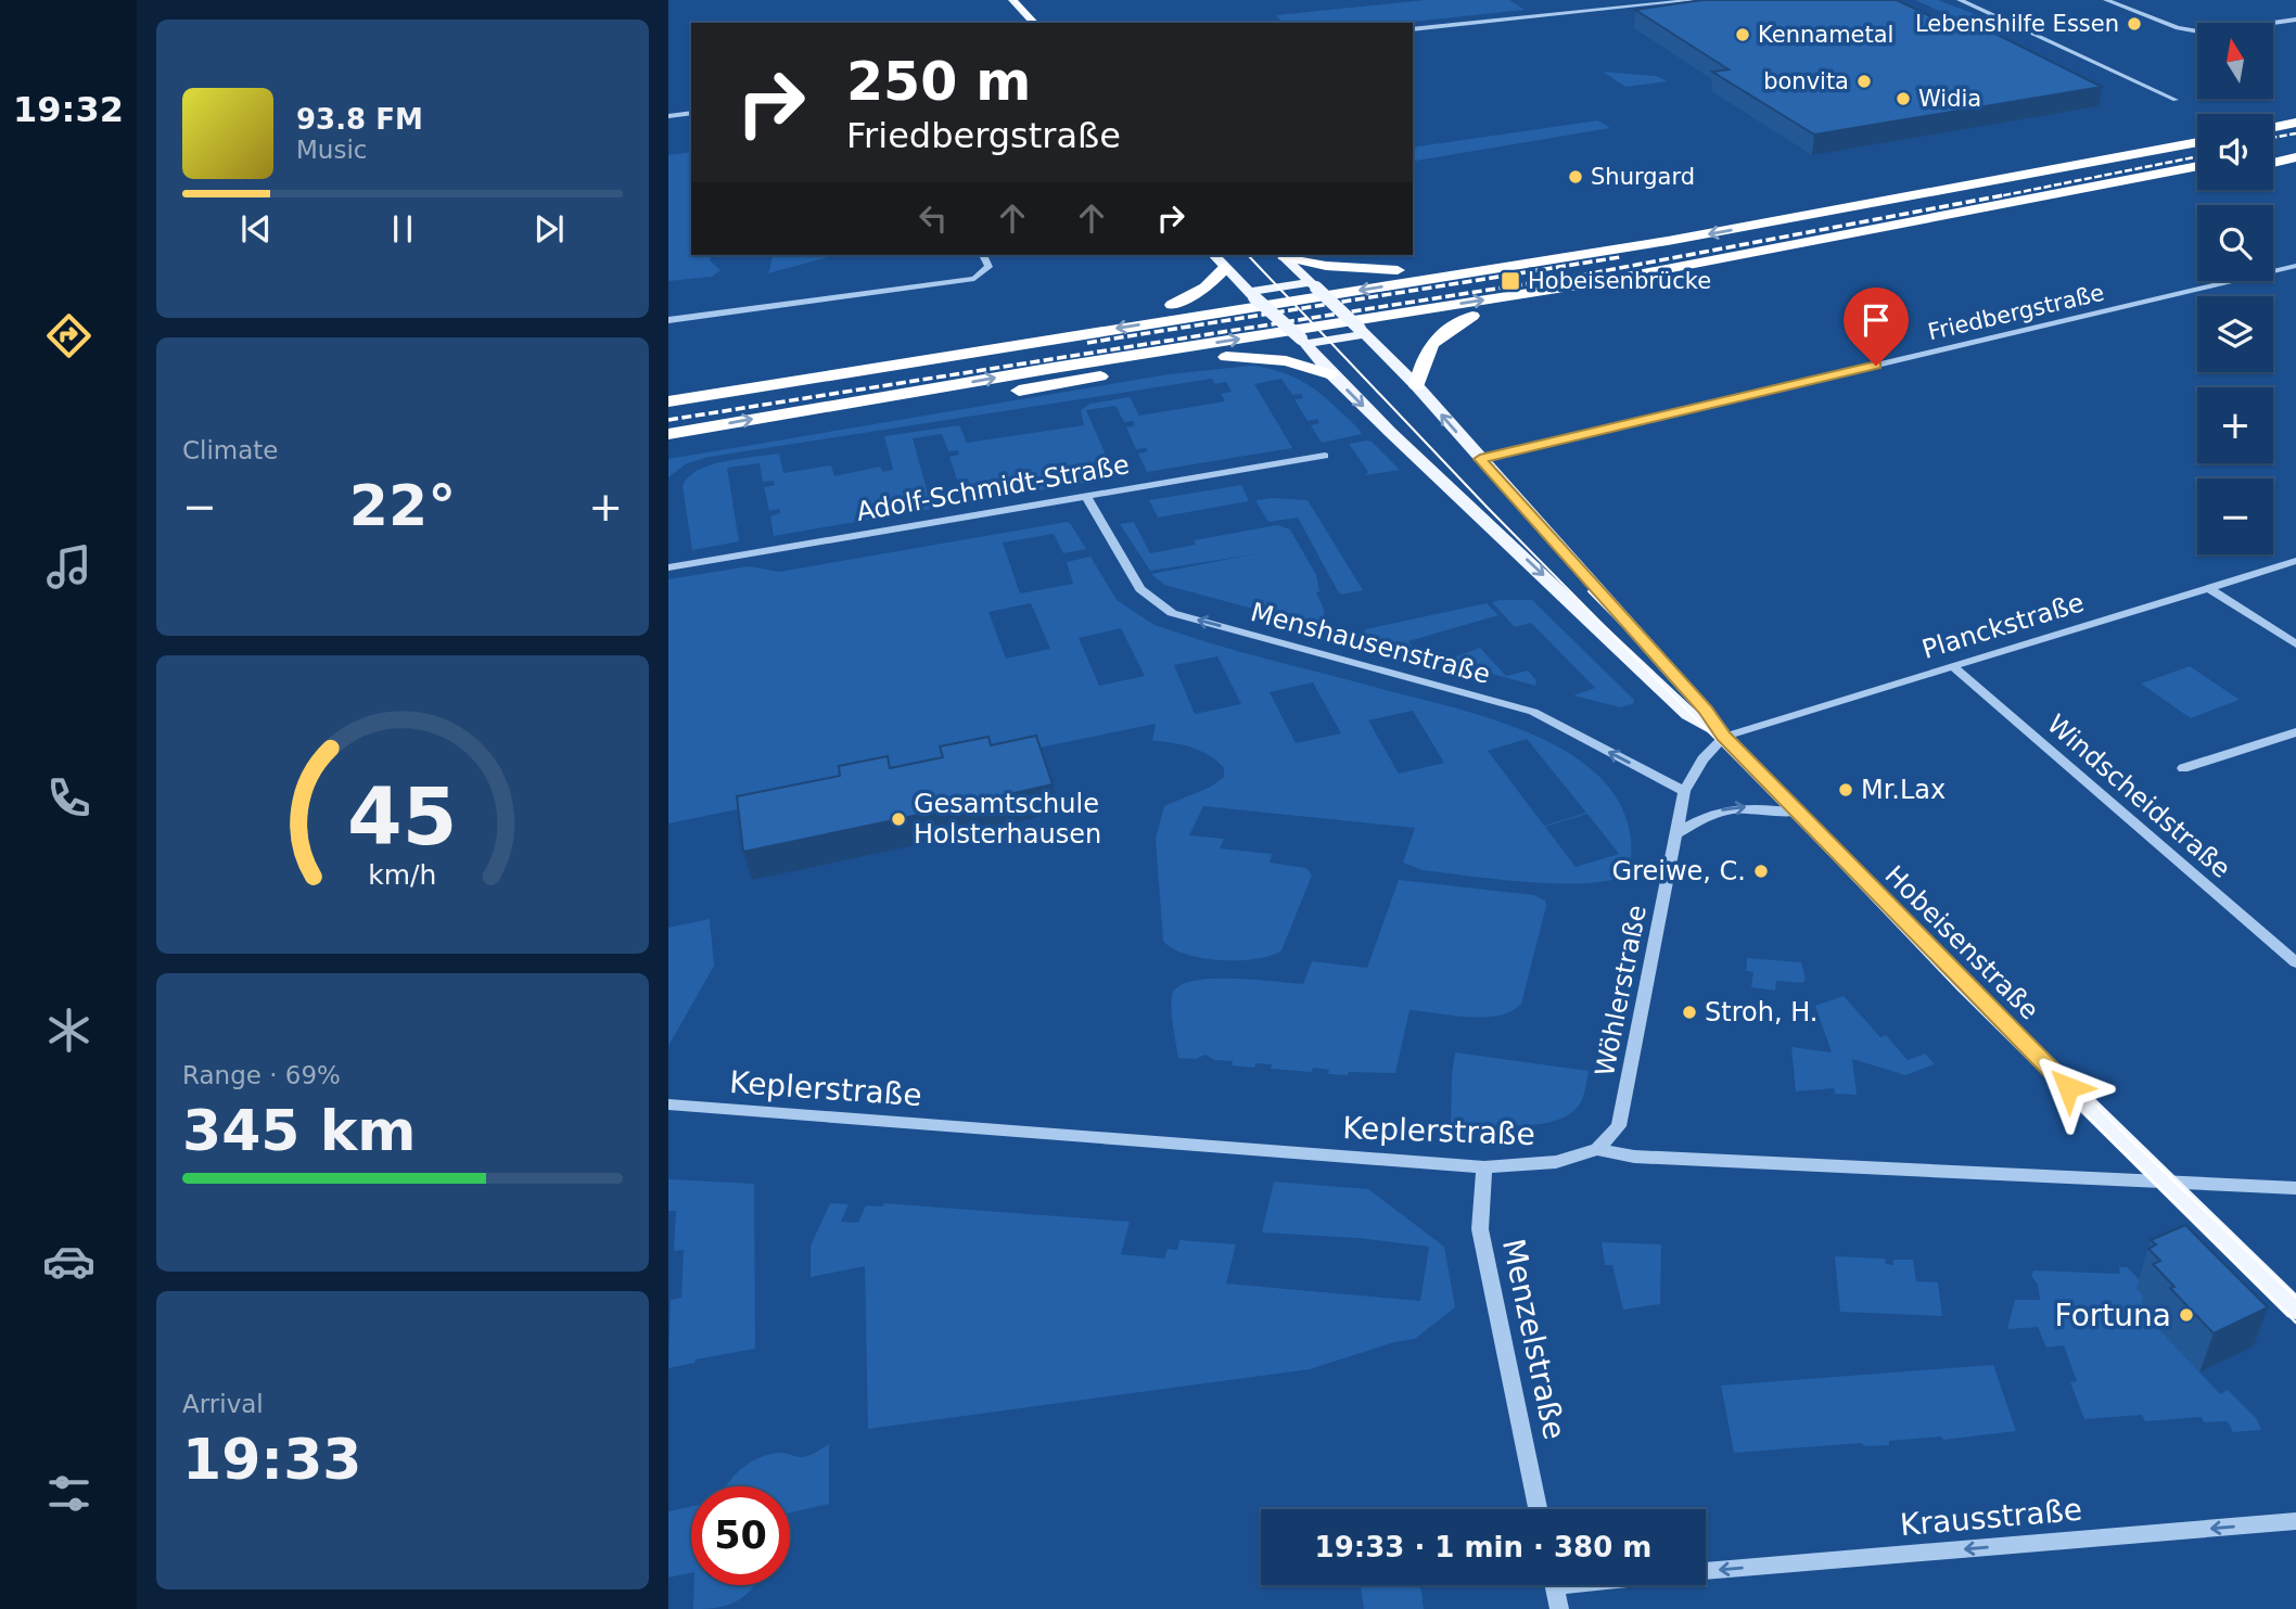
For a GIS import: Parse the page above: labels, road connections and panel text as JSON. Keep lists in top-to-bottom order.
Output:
{
  "streets": {
    "main road": ["Hobeisenstraße"],
    "street": [
      "Friedbergstraße",
      "Adolf-Schmidt-Straße",
      "Planckstraße",
      "Menshausenstraße",
      "Windscheidstraße",
      "Wöhlerstraße",
      "Keplerstraße",
      "Menzelstraße",
      "Krausstraße"
    ]
  },
  "crossings": [
    ["Friedbergstraße", "Hobeisenstraße"],
    ["Adolf-Schmidt-Straße", "Menshausenstraße"],
    ["Planckstraße", "Windscheidstraße"],
    ["Planckstraße", "Hobeisenstraße"],
    ["Planckstraße", "Wöhlerstraße"],
    ["Menshausenstraße", "Wöhlerstraße"],
    ["Hobeisenstraße", "Wöhlerstraße"],
    ["Hobeisenstraße", "Keplerstraße"],
    ["Wöhlerstraße", "Keplerstraße"],
    ["Keplerstraße", "Menzelstraße"]
  ],
  "one_way": ["Menshausenstraße", "Krausstraße"],
  "places": {
    "other": [
      "Lebenshilfe Essen",
      "Kennametal",
      "bonvita",
      "Widia",
      "Shurgard",
      "Mr.Lax",
      "Gesamtschule Holsterhausen",
      "Greiwe, C.",
      "Stroh, H.",
      "Fortuna"
    ],
    "transit": ["Hobeisenbrücke"]
  },
  "north": "top",
  "page": {
    "tabs": "19:32",
    "map_buttons": ["+", "−"],
    "turn": ["250 m", "Friedbergstraße"],
    "song": ["93.8 FM", "Music"],
    "tile": [
      "Climate",
      ["Range · 69%", "345 km"],
      ["Arrival", "19:33"]
    ],
    "heat": ["−", "22°", "+"],
    "limit": "50",
    "trip": "19:33 · 1 min · 380 m",
    "gauge": ["45", "km/h"]
  }
}
